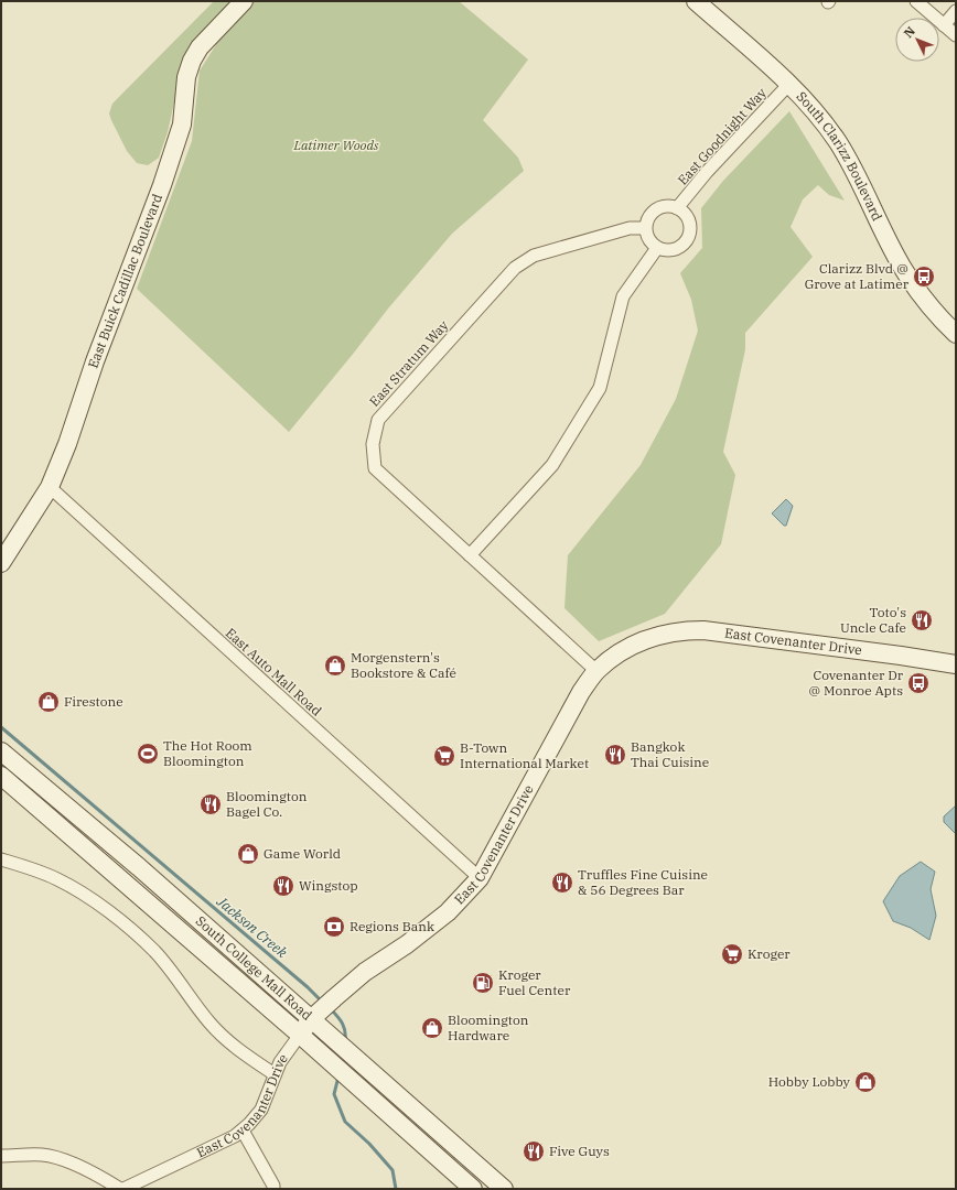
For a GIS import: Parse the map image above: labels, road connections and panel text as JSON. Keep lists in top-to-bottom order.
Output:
{
  "streets": {
    "street": [
      "East Goodnight Way",
      "South Clarizz Boulevard",
      "East Buick Cadillac Boulevard",
      "East Stratum Way",
      "East Covenanter Drive",
      "East Auto Mall Road",
      "South College Mall Road"
    ]
  },
  "crossings": [
    ["East Goodnight Way", "South Clarizz Boulevard"],
    ["East Goodnight Way", "East Stratum Way"],
    ["East Buick Cadillac Boulevard", "East Auto Mall Road"],
    ["East Stratum Way", "East Covenanter Drive"],
    ["East Covenanter Drive", "East Auto Mall Road"],
    ["East Covenanter Drive", "South College Mall Road"]
  ],
  "water": ["Jackson Creek"],
  "parks": ["Latimer Woods"],
  "places": {
    "bus stop": ["Clarizz Blvd @ Grove at Latimer", "Covenanter Dr @ Monroe Apts"],
    "restaurant": [
      "Toto's Uncle Cafe",
      "Bangkok Thai Cuisine",
      "Bloomington Bagel Co.",
      "Truffles Fine Cuisine & 56 Degrees Bar",
      "Wingstop",
      "Five Guys"
    ],
    "shop": [
      "Morgenstern's Bookstore & Café",
      "Firestone",
      "Game World",
      "Bloomington Hardware",
      "Hobby Lobby"
    ],
    "sports": ["The Hot Room Bloomington"],
    "supermarket": ["B-Town International Market", "Kroger"],
    "bank": ["Regions Bank"],
    "fuel station": ["Kroger Fuel Center"]
  },
  "north": "top left"
}
